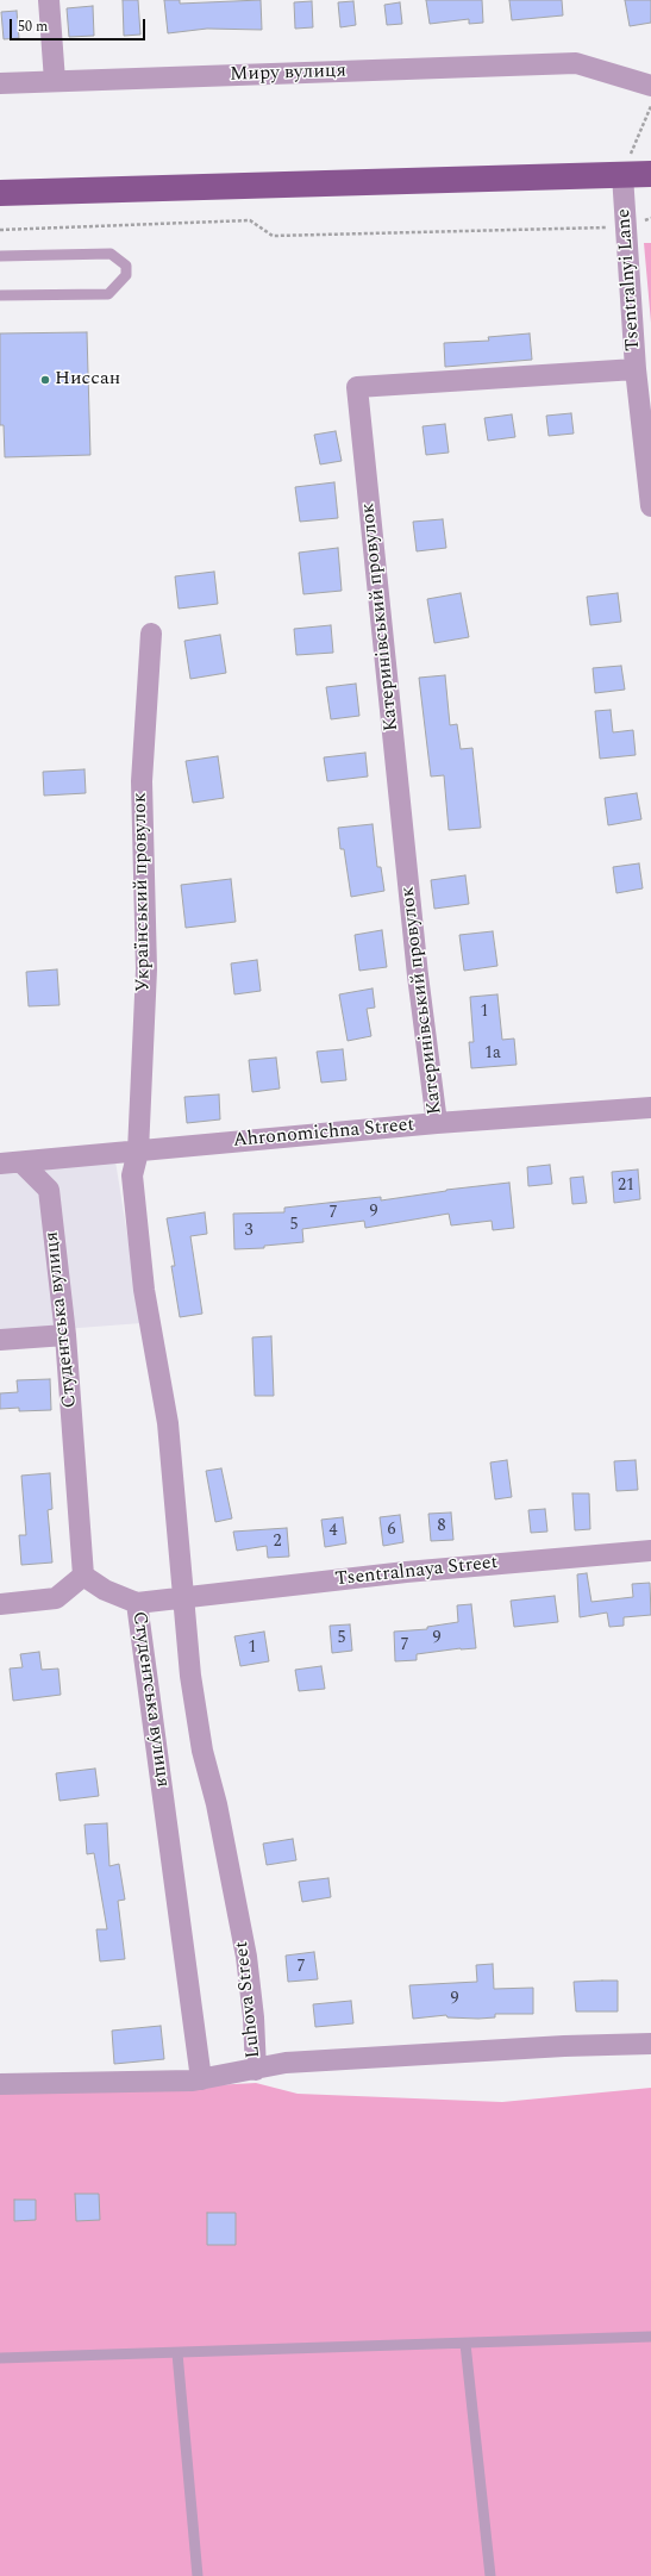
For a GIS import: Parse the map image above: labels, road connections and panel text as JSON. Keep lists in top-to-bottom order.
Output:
{
  "streets": {
    "street": [
      "Миру вулиця",
      "Tsentralnyi Lane",
      "Катеринівський провулок",
      "Український провулок",
      "Ahronomichna Street",
      "Студентська вулиця",
      "Tsentralnaya Street",
      "Luhova Street"
    ]
  },
  "crossings": [
    ["Tsentralnyi Lane", "Катеринівський провулок"],
    ["Катеринівський провулок", "Ahronomichna Street"],
    ["Український провулок", "Ahronomichna Street"],
    ["Український провулок", "Tsentralnaya Street"],
    ["Український провулок", "Luhova Street"],
    ["Ahronomichna Street", "Студентська вулиця"],
    ["Студентська вулиця", "Tsentralnaya Street"],
    ["Tsentralnaya Street", "Luhova Street"]
  ],
  "places": ["Ниссан"],
  "house_numbers": [
    "1",
    "1а",
    "21",
    "9",
    "7",
    "5",
    "3",
    "8",
    "6",
    "4",
    "2",
    "5",
    "9",
    "7",
    "1",
    "7",
    "9"
  ],
  "scale_bar": "50 m"
}
